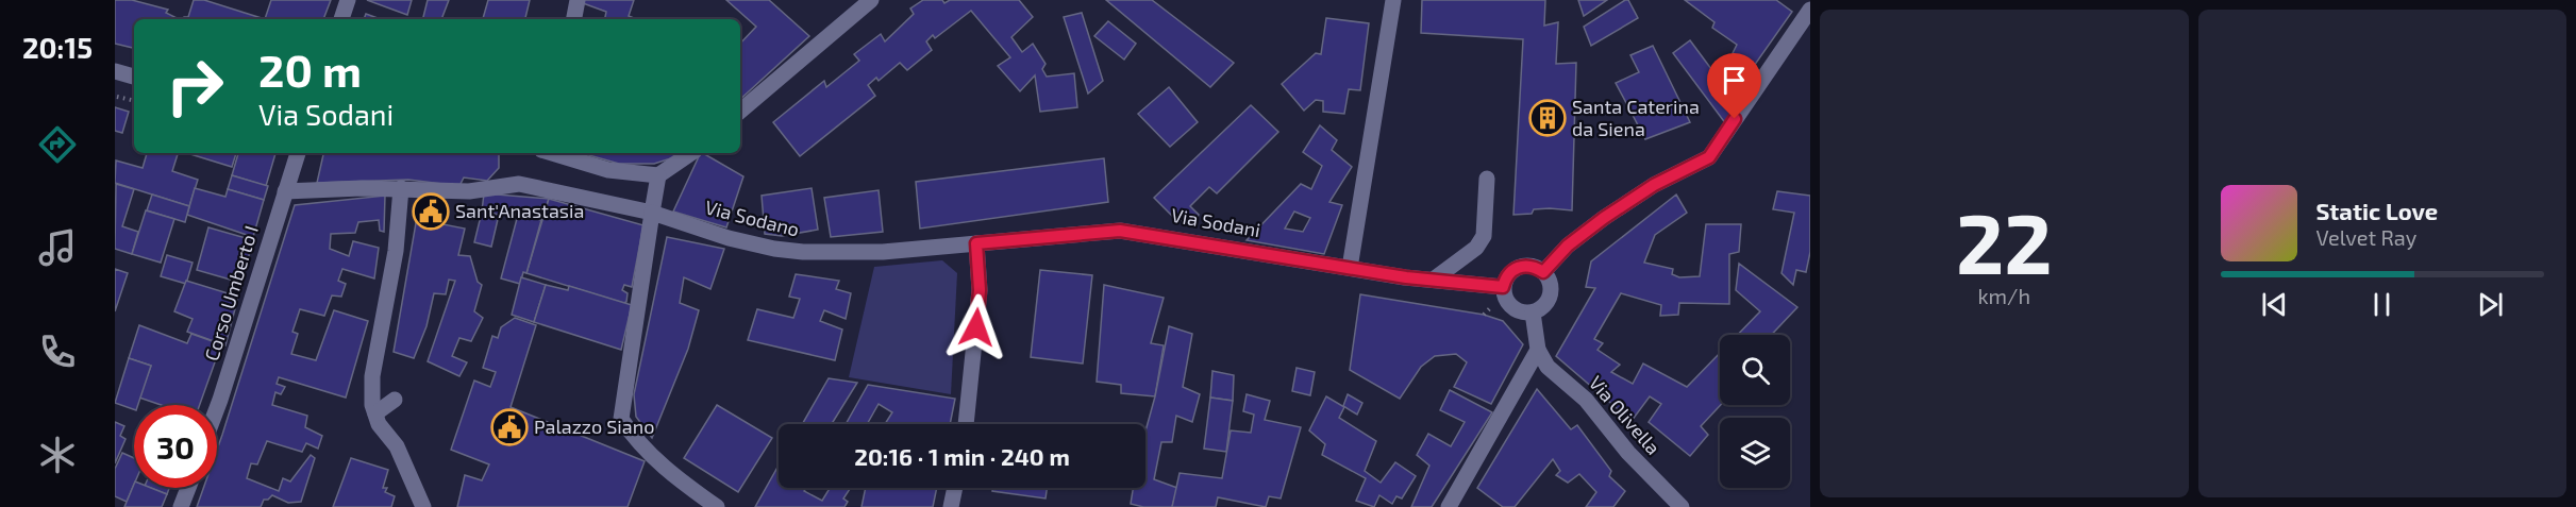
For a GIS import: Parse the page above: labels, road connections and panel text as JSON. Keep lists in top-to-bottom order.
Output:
{
  "streets": {
    "street": [
      "Via Sodano",
      "Via Sodani",
      "Corso Umberto I",
      "Via Olivella"
    ]
  },
  "crossings": [
    ["Via Sodano", "Via Sodani"]
  ],
  "places": {
    "building": ["Santa Caterina da Siena"],
    "public building": ["Sant'Anastasia", "Palazzo Siano"]
  },
  "page": {
    "tabs": "20:15",
    "tile": ["22", "km/h"],
    "turn": ["20 m", "Via Sodani"],
    "song": ["Static Love", "Velvet Ray"],
    "limit": "30",
    "trip": "20:16 · 1 min · 240 m"
  }
}
